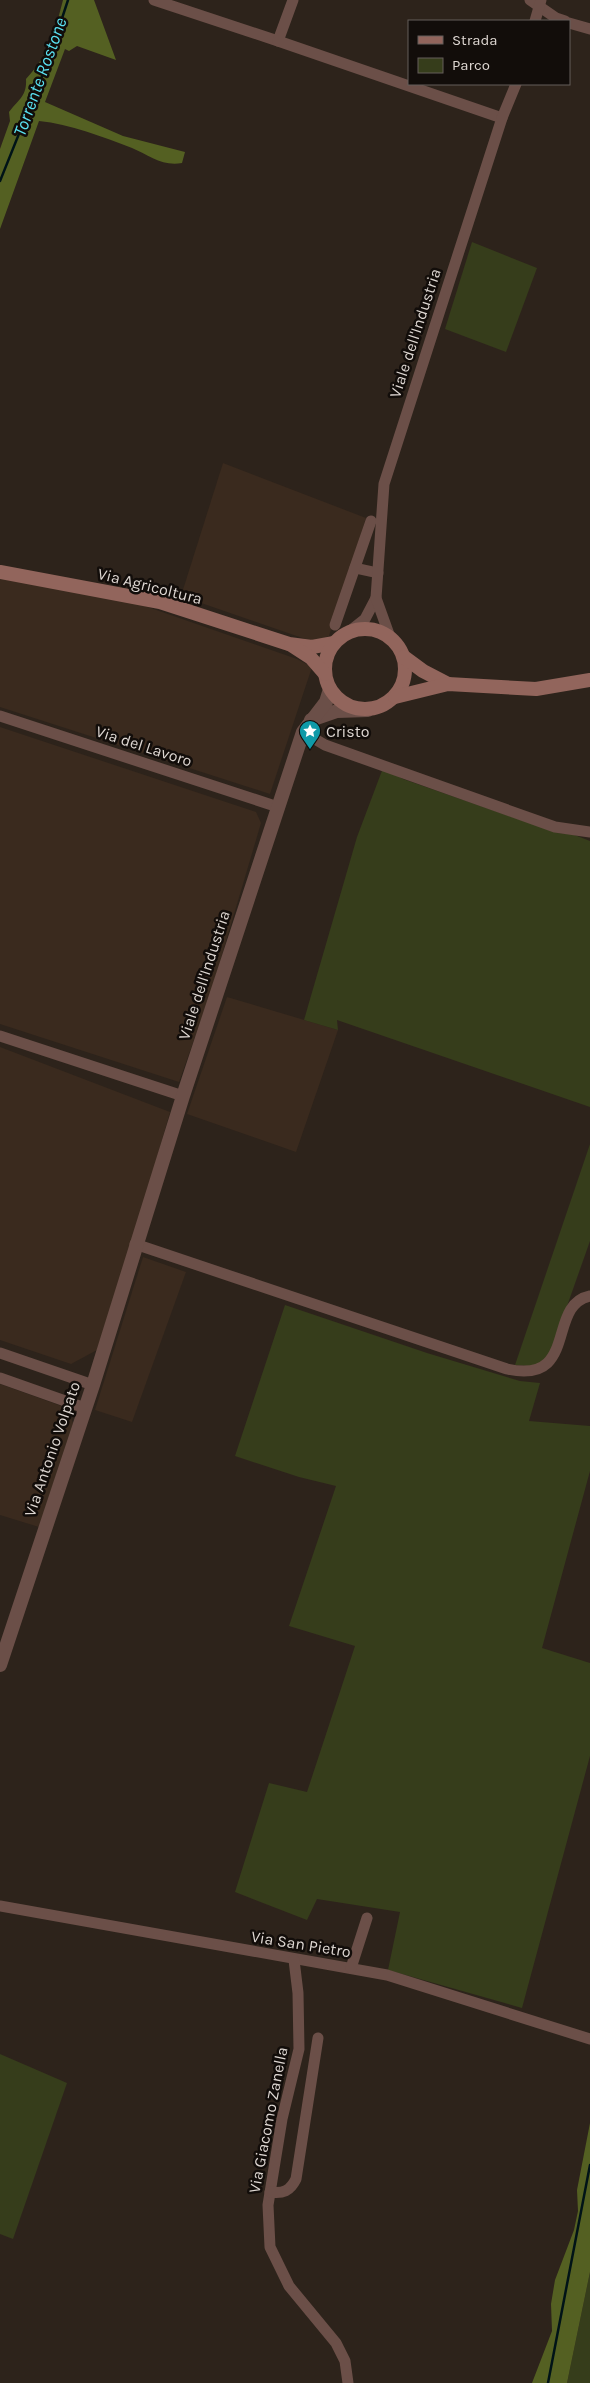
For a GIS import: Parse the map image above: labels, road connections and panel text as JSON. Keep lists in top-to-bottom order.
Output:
{
  "streets": {
    "main road": ["Viale dell'Industria", "Via Agricoltura"],
    "street": [
      "Via del Lavoro",
      "Via Antonio Volpato",
      "Via San Pietro",
      "Via Giacomo Zanella"
    ]
  },
  "crossings": [
    ["Viale dell'Industria", "Via Agricoltura"],
    ["Viale dell'Industria", "Via del Lavoro"],
    ["Viale dell'Industria", "Via Antonio Volpato"],
    ["Via San Pietro", "Via Giacomo Zanella"]
  ],
  "water": ["Torrente Rostone"],
  "places": {
    "place": ["Cristo"]
  },
  "legend": ["Strada", "Parco"]
}
